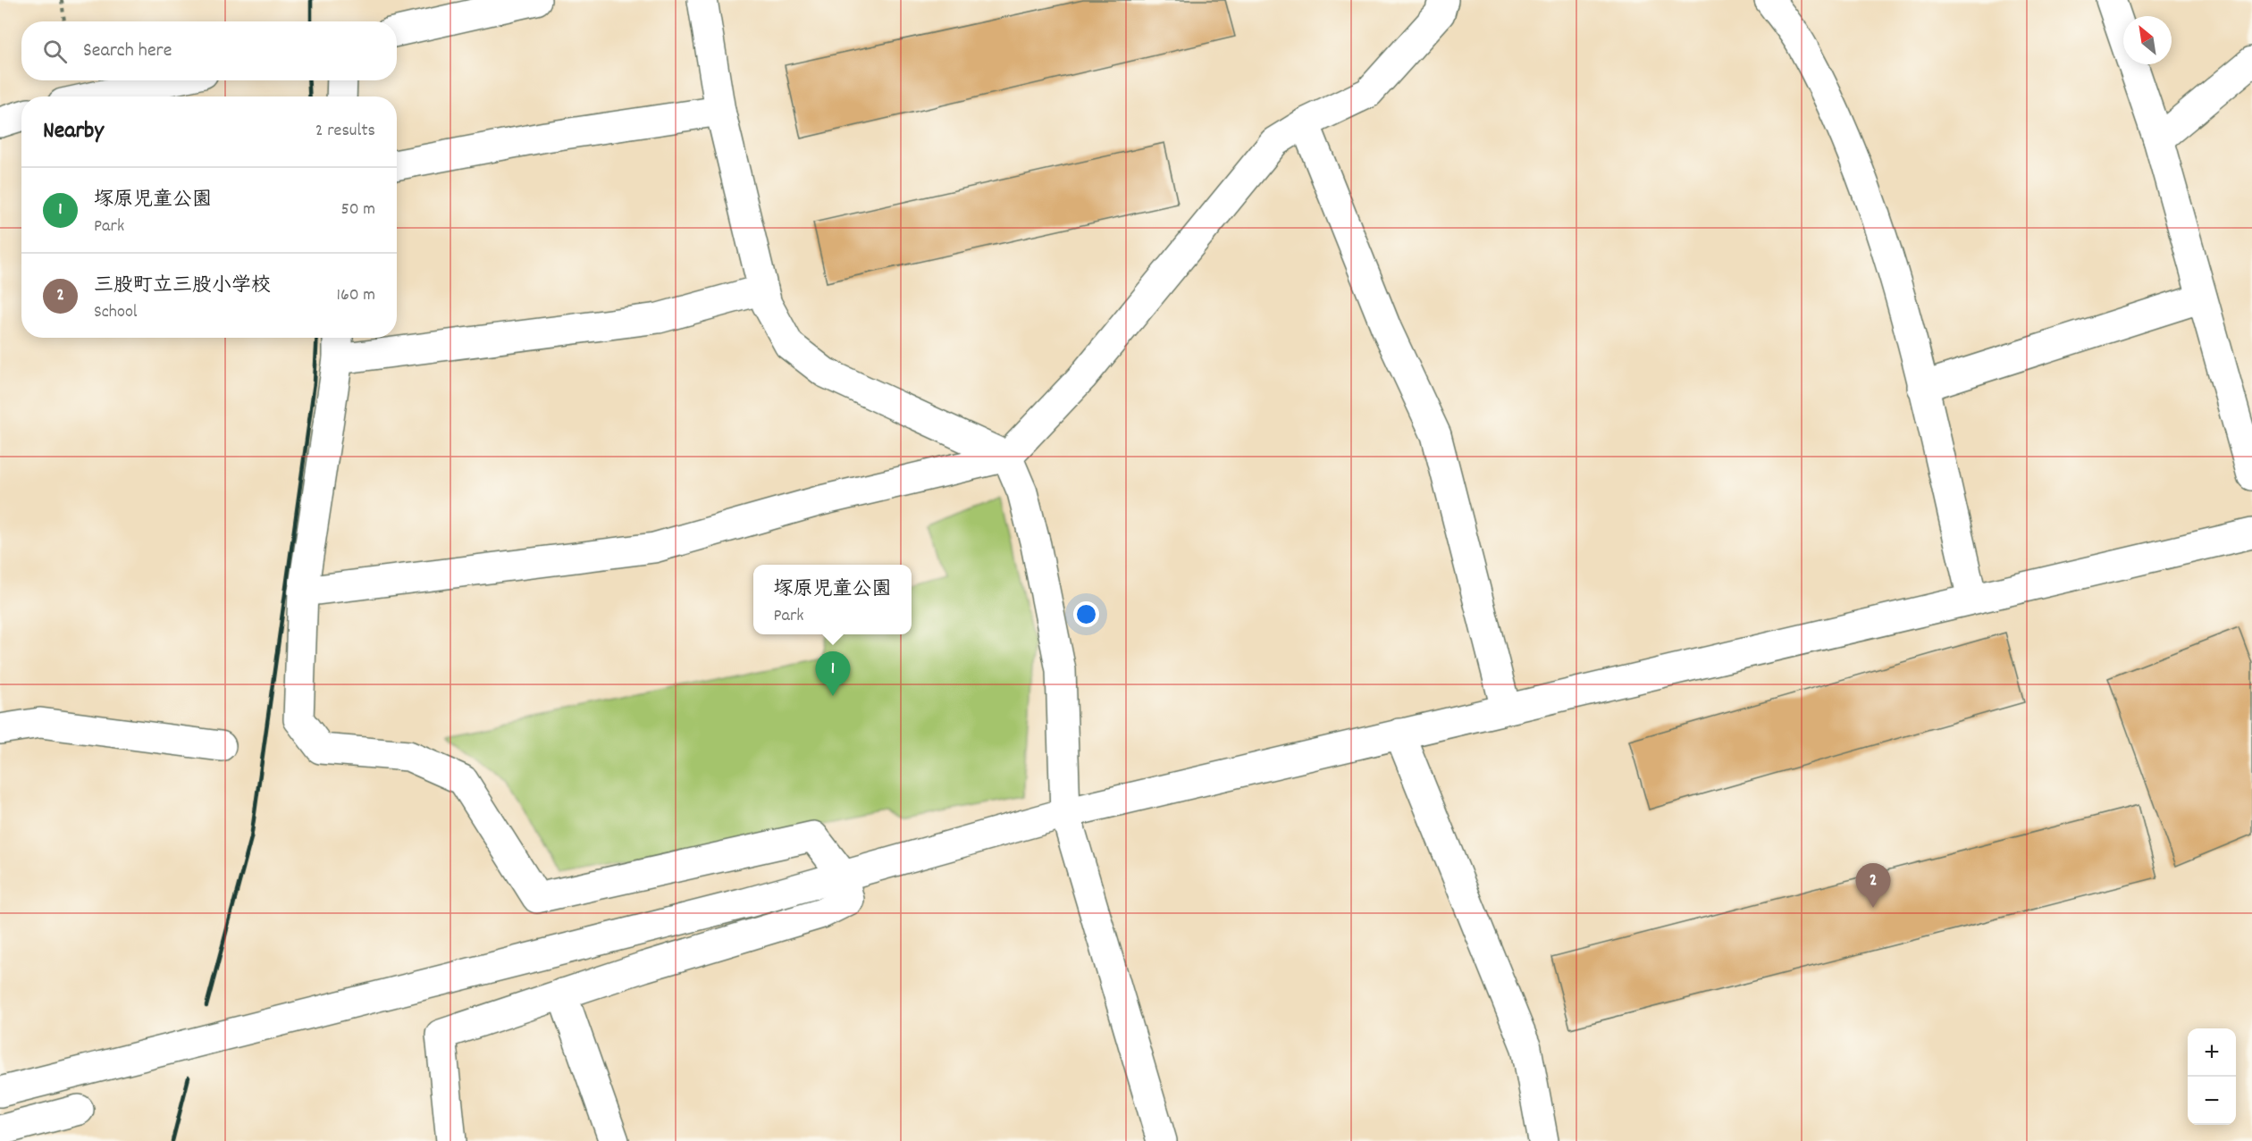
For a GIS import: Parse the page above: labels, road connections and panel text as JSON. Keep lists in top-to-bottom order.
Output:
{
  "north": "top left",
  "page": {
    "search": "Search here",
    "heading": ["Nearby", "2 results"],
    "list": [
      {
        "mark": "1",
        "name": "塚原児童公園",
        "note": "Park",
        "value": "50 m"
      },
      {
        "mark": "2",
        "name": "三股町立三股小学校",
        "note": "School",
        "value": "160 m"
      }
    ],
    "popup": ["塚原児童公園", "Park"],
    "pins": ["1", "2"],
    "map_buttons": ["+", "−"]
  }
}
